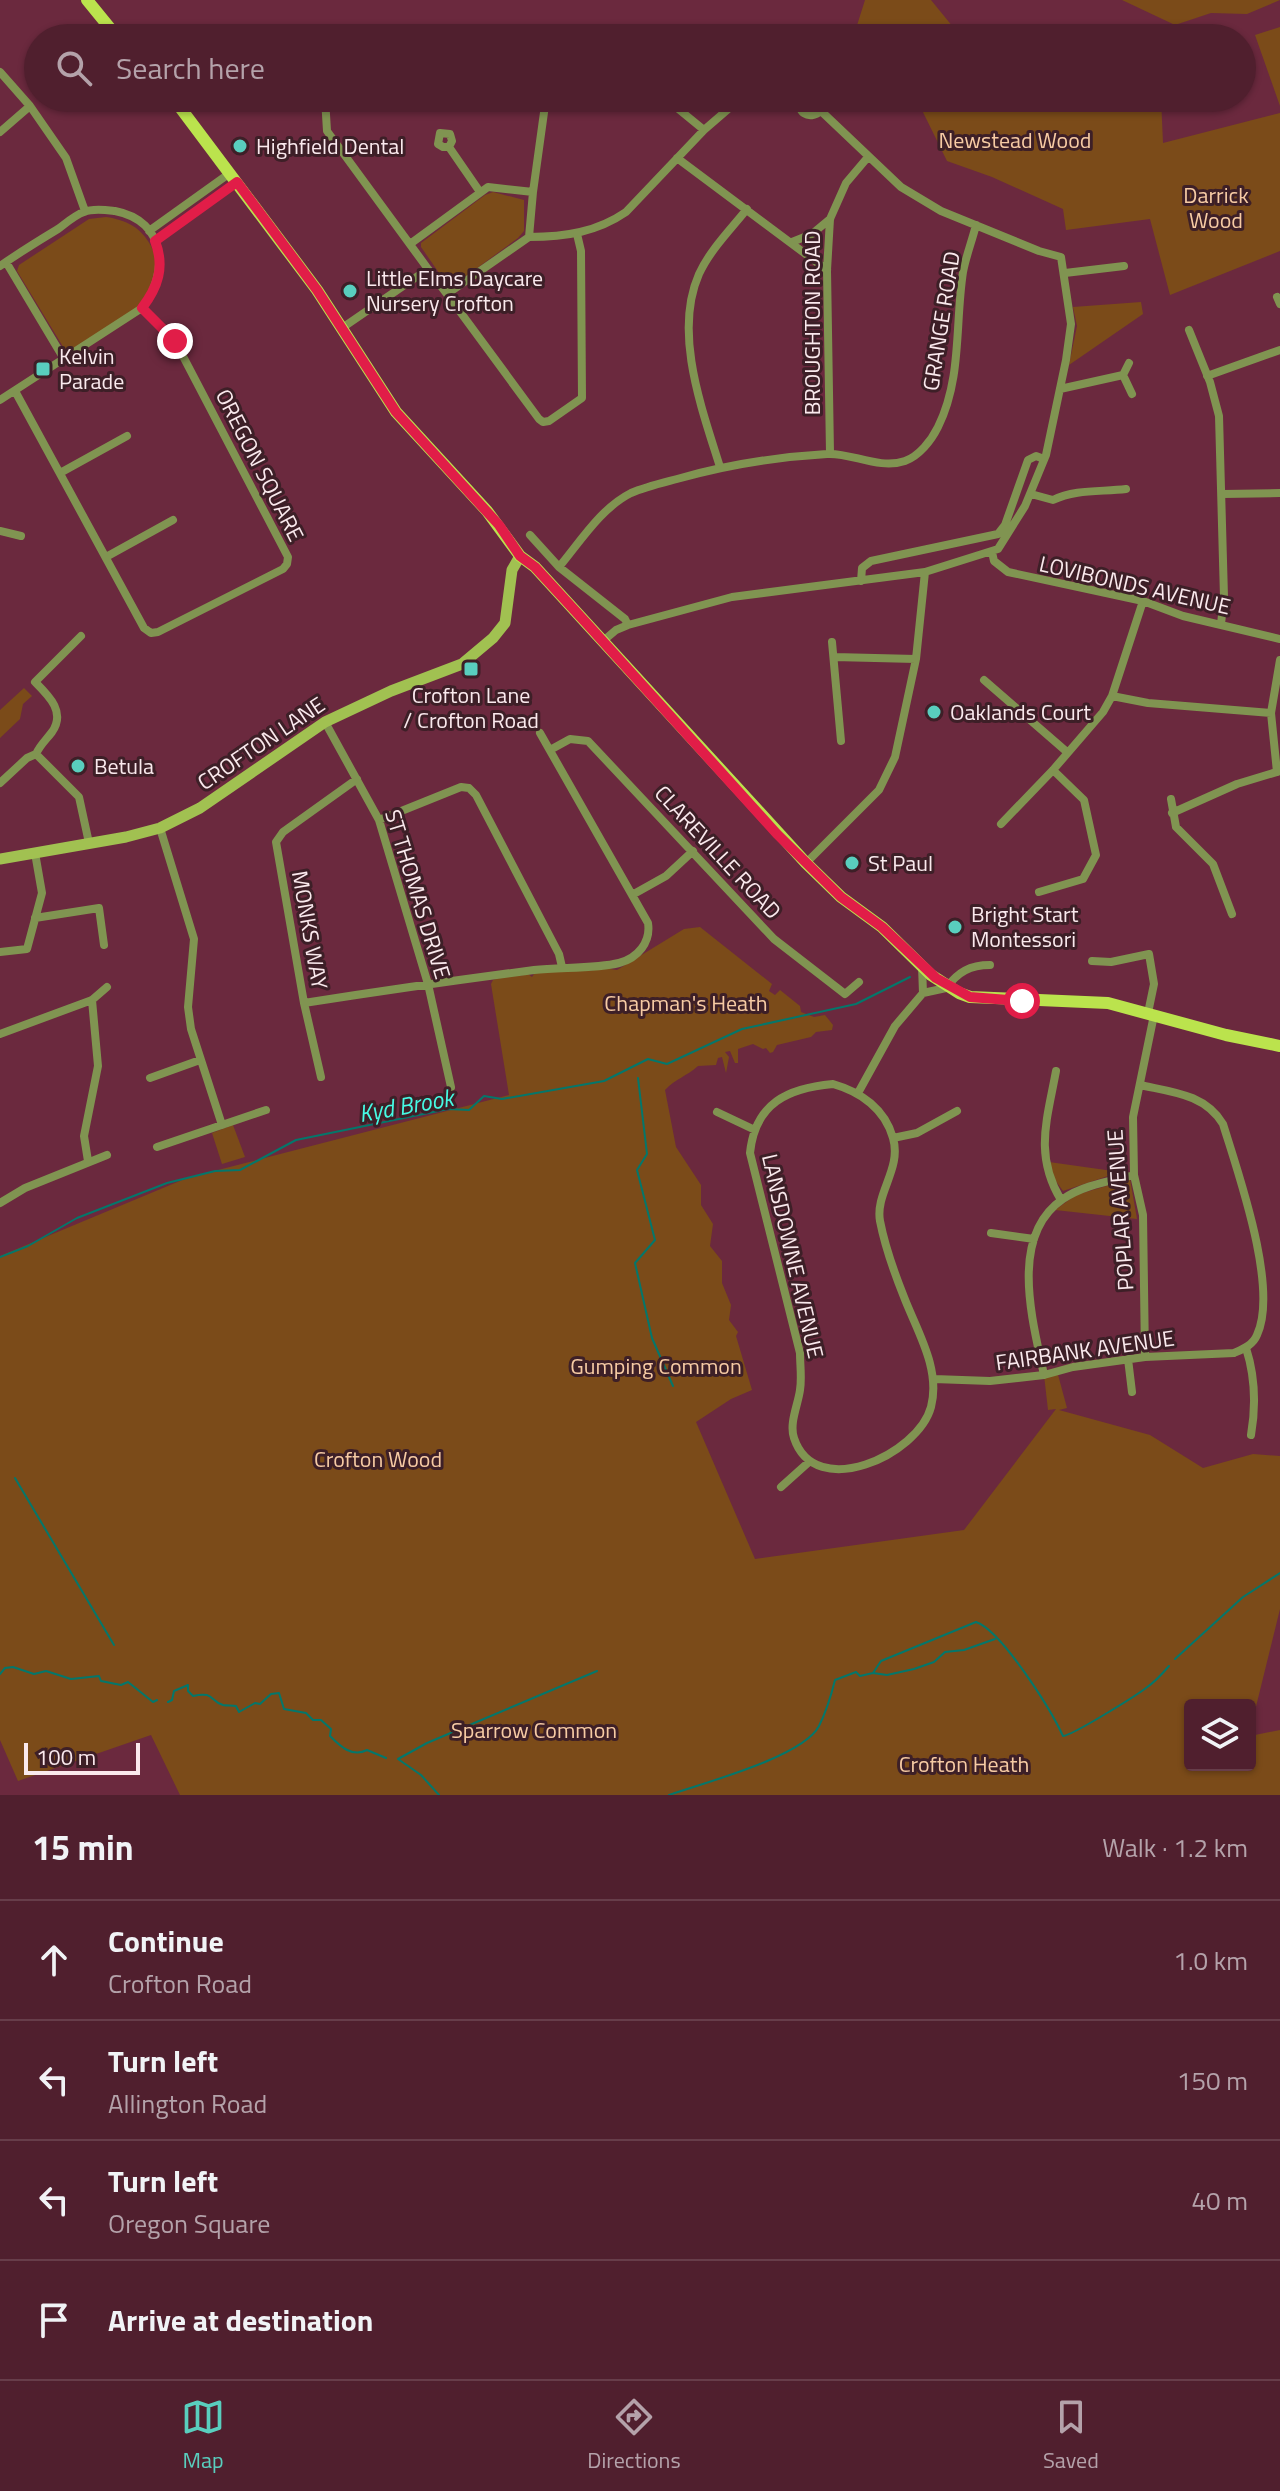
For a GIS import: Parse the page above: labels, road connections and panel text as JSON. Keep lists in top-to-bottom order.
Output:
{
  "streets": {
    "street": [
      "GRANGE ROAD",
      "BROUGHTON ROAD",
      "OREGON SQUARE",
      "LOVIBONDS AVENUE",
      "CROFTON LANE",
      "CLAREVILLE ROAD",
      "ST THOMAS DRIVE",
      "MONKS WAY",
      "POPLAR AVENUE",
      "LANSDOWNE AVENUE",
      "FAIRBANK AVENUE"
    ]
  },
  "crossings": [
    ["GRANGE ROAD", "BROUGHTON ROAD"],
    ["CROFTON LANE", "ST THOMAS DRIVE"],
    ["ST THOMAS DRIVE", "MONKS WAY"],
    ["POPLAR AVENUE", "FAIRBANK AVENUE"]
  ],
  "water": ["Kyd Brook"],
  "parks": [
    "Newstead Wood",
    "Darrick Wood",
    "Chapman's Heath",
    "Gumping Common",
    "Crofton Wood",
    "Sparrow Common",
    "Crofton Heath"
  ],
  "places": {
    "other": [
      "Highfield Dental",
      "Little Elms Daycare Nursery Crofton",
      "Oaklands Court",
      "Betula",
      "St Paul",
      "Bright Start Montessori"
    ],
    "transit": ["Kelvin Parade", "Crofton Lane / Crofton Road"]
  },
  "scale_bar": "100 m",
  "page": {
    "search": "Search here",
    "scale": "100 m",
    "heading": ["15 min", "Walk · 1.2 km"],
    "list": [
      ["Continue", "Crofton Road", "1.0 km"],
      ["Turn left", "Allington Road", "150 m"],
      ["Turn left", "Oregon Square", "40 m"],
      "Arrive at destination"
    ],
    "nav": ["Map", "Directions", "Saved"]
  }
}
